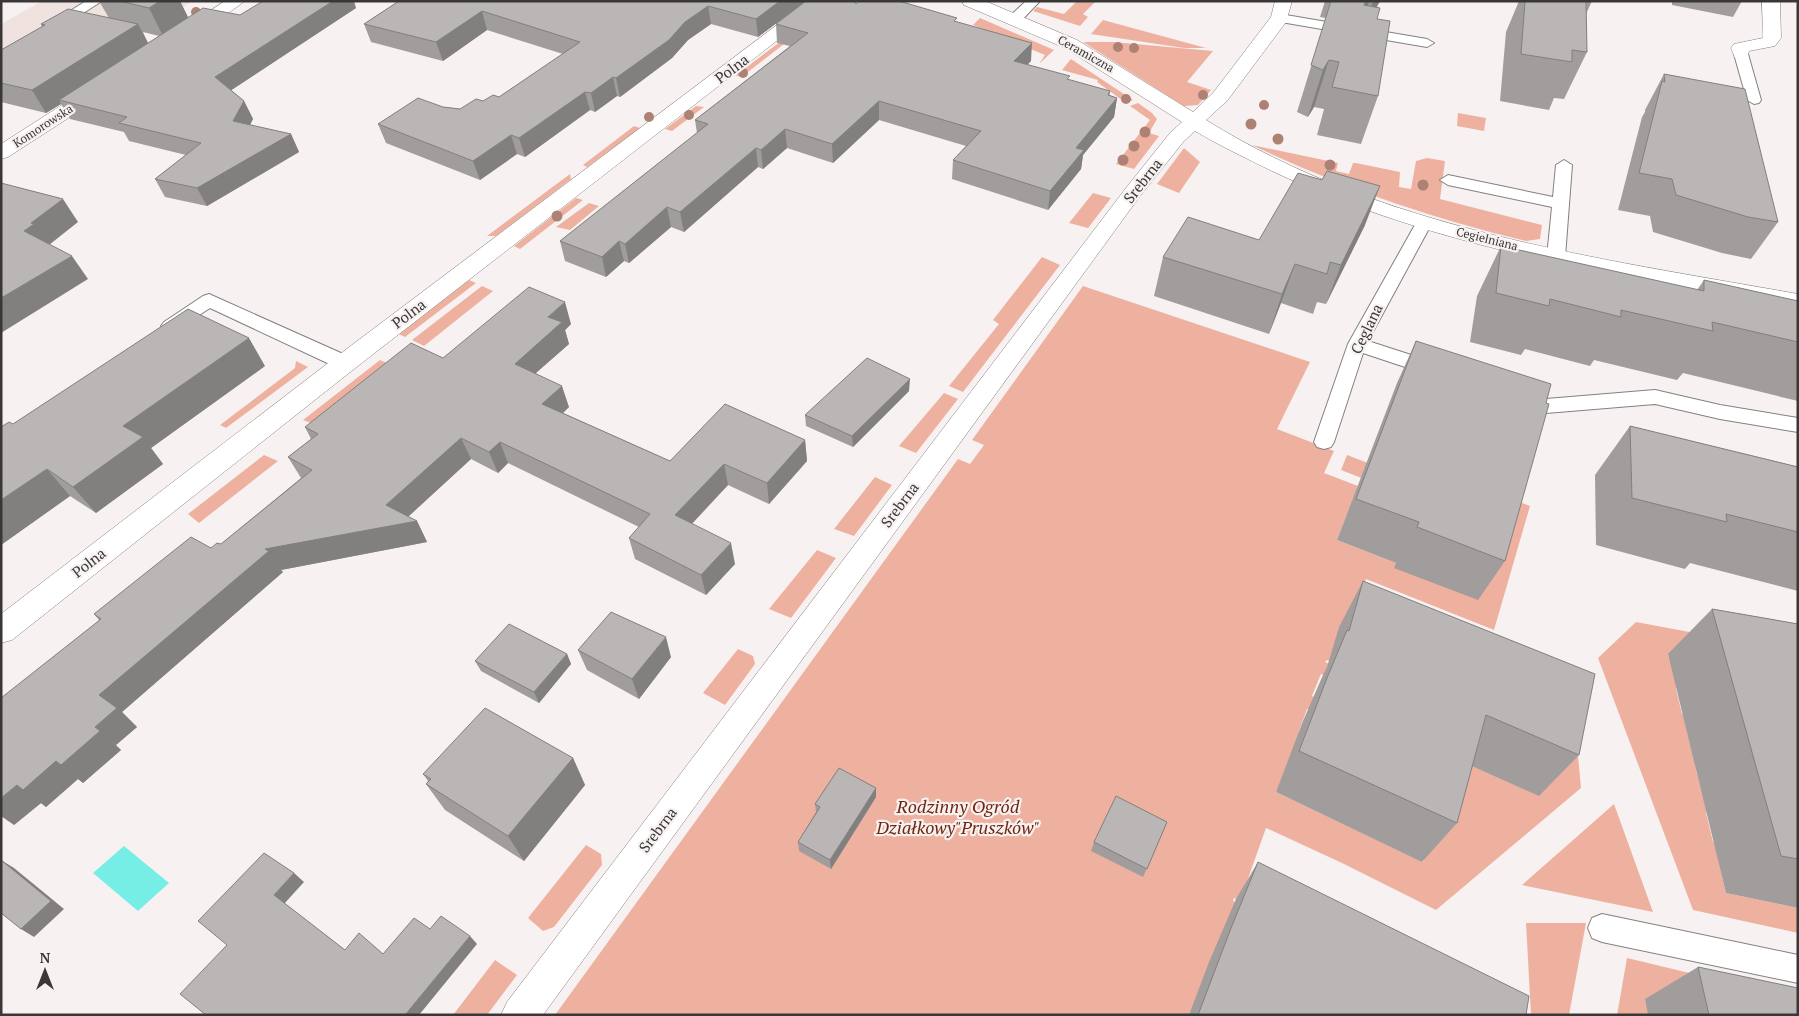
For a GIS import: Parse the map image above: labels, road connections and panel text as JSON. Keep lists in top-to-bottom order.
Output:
{
  "streets": {
    "street": [
      "Ceramiczna",
      "Polna",
      "Komorowska",
      "Srebrna",
      "Cegielniana"
    ],
    "lane": ["Ceglana"]
  },
  "crossings": [
    ["Ceramiczna", "Srebrna"],
    ["Ceramiczna", "Cegielniana"],
    ["Srebrna", "Cegielniana"],
    ["Cegielniana", "Ceglana"]
  ],
  "parks": ["Rodzinny Ogród Działkowy\"Pruszków\""],
  "north": "top"
}
